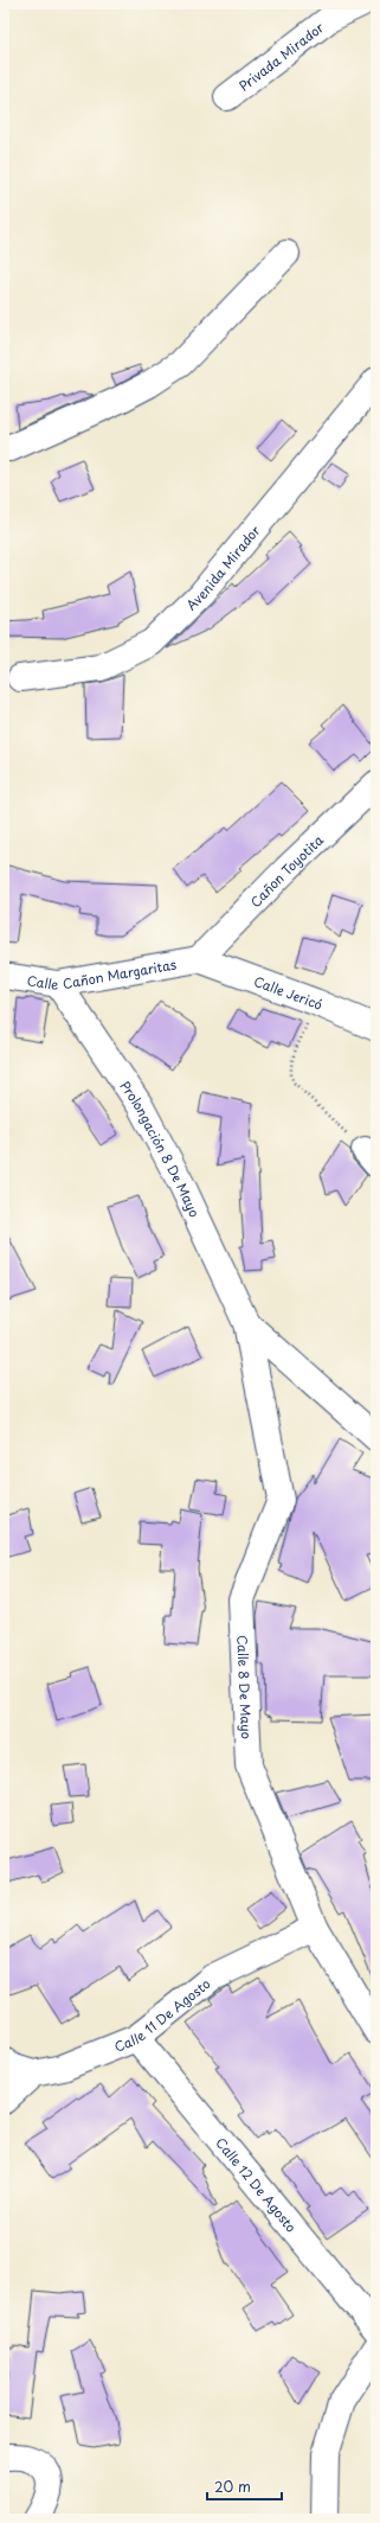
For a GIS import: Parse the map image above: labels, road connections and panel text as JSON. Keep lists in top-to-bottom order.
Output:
{
  "streets": {
    "street": [
      "Privada Mirador",
      "Avenida Mirador",
      "Cañon Toyotita",
      "Calle Cañon Margaritas",
      "Calle Jericó",
      "Prolongación 8 De Mayo",
      "Calle 8 De Mayo",
      "Calle 11 De Agosto",
      "Calle 12 De Agosto"
    ]
  },
  "crossings": [
    ["Cañon Toyotita", "Calle Cañon Margaritas"],
    ["Cañon Toyotita", "Calle Jericó"],
    ["Calle Cañon Margaritas", "Calle Jericó"],
    ["Calle Cañon Margaritas", "Prolongación 8 De Mayo"],
    ["Prolongación 8 De Mayo", "Calle 8 De Mayo"],
    ["Calle 8 De Mayo", "Calle 11 De Agosto"],
    ["Calle 11 De Agosto", "Calle 12 De Agosto"]
  ],
  "scale_bar": "20 m"
}
